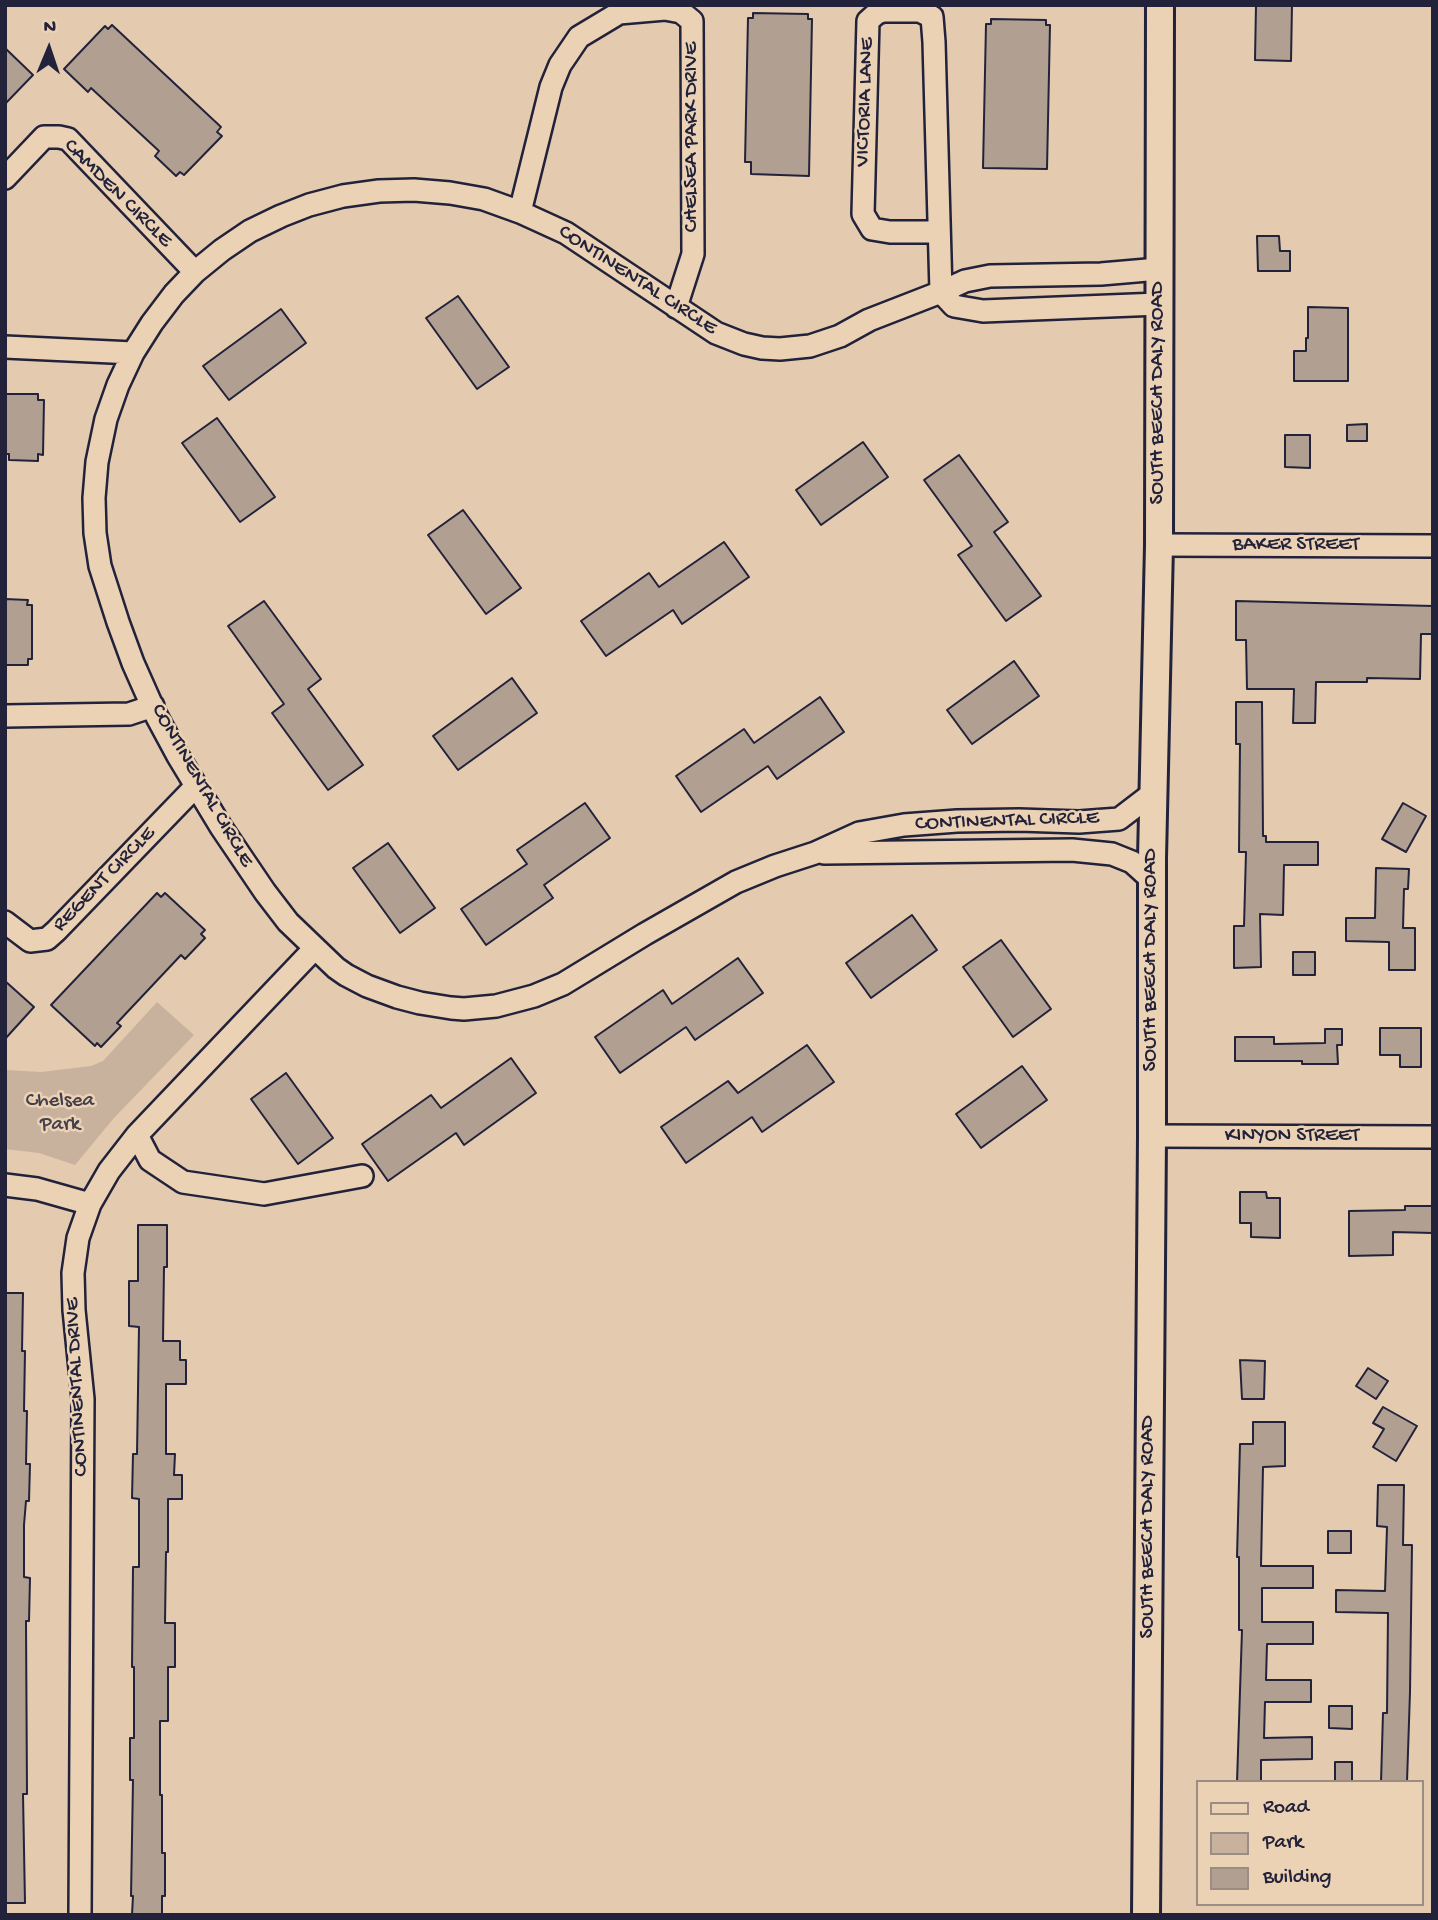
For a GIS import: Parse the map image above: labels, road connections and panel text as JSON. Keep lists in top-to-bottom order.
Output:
{
  "streets": {
    "street": [
      "VICTORIA LANE",
      "CHELSEA PARK DRIVE",
      "CAMDEN CIRCLE",
      "CONTINENTAL CIRCLE",
      "SOUTH BEECH DALY ROAD",
      "BAKER STREET",
      "REGENT CIRCLE",
      "KINYON STREET",
      "CONTINENTAL DRIVE"
    ]
  },
  "crossings": [
    ["VICTORIA LANE", "CONTINENTAL CIRCLE"],
    ["CHELSEA PARK DRIVE", "CONTINENTAL CIRCLE"],
    ["CAMDEN CIRCLE", "CONTINENTAL CIRCLE"],
    ["CONTINENTAL CIRCLE", "SOUTH BEECH DALY ROAD"],
    ["CONTINENTAL CIRCLE", "REGENT CIRCLE"],
    ["CONTINENTAL CIRCLE", "CONTINENTAL DRIVE"],
    ["SOUTH BEECH DALY ROAD", "BAKER STREET"],
    ["SOUTH BEECH DALY ROAD", "KINYON STREET"]
  ],
  "parks": ["Chelsea Park"],
  "legend": ["Road", "Park", "Building"],
  "north": "top"
}
